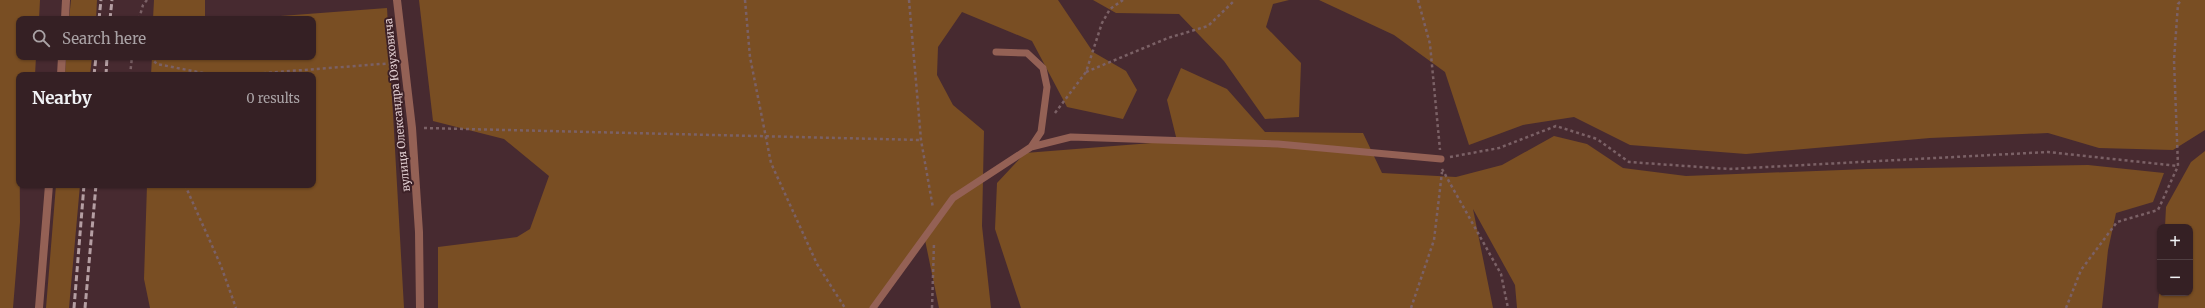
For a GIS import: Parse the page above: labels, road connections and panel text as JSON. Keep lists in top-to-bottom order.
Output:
{
  "streets": {
    "street": ["вулиця Олександра Юзуховича"]
  },
  "page": {
    "search": "Search here",
    "heading": ["Nearby", "0 results"],
    "map_buttons": ["+", "−"]
  }
}
